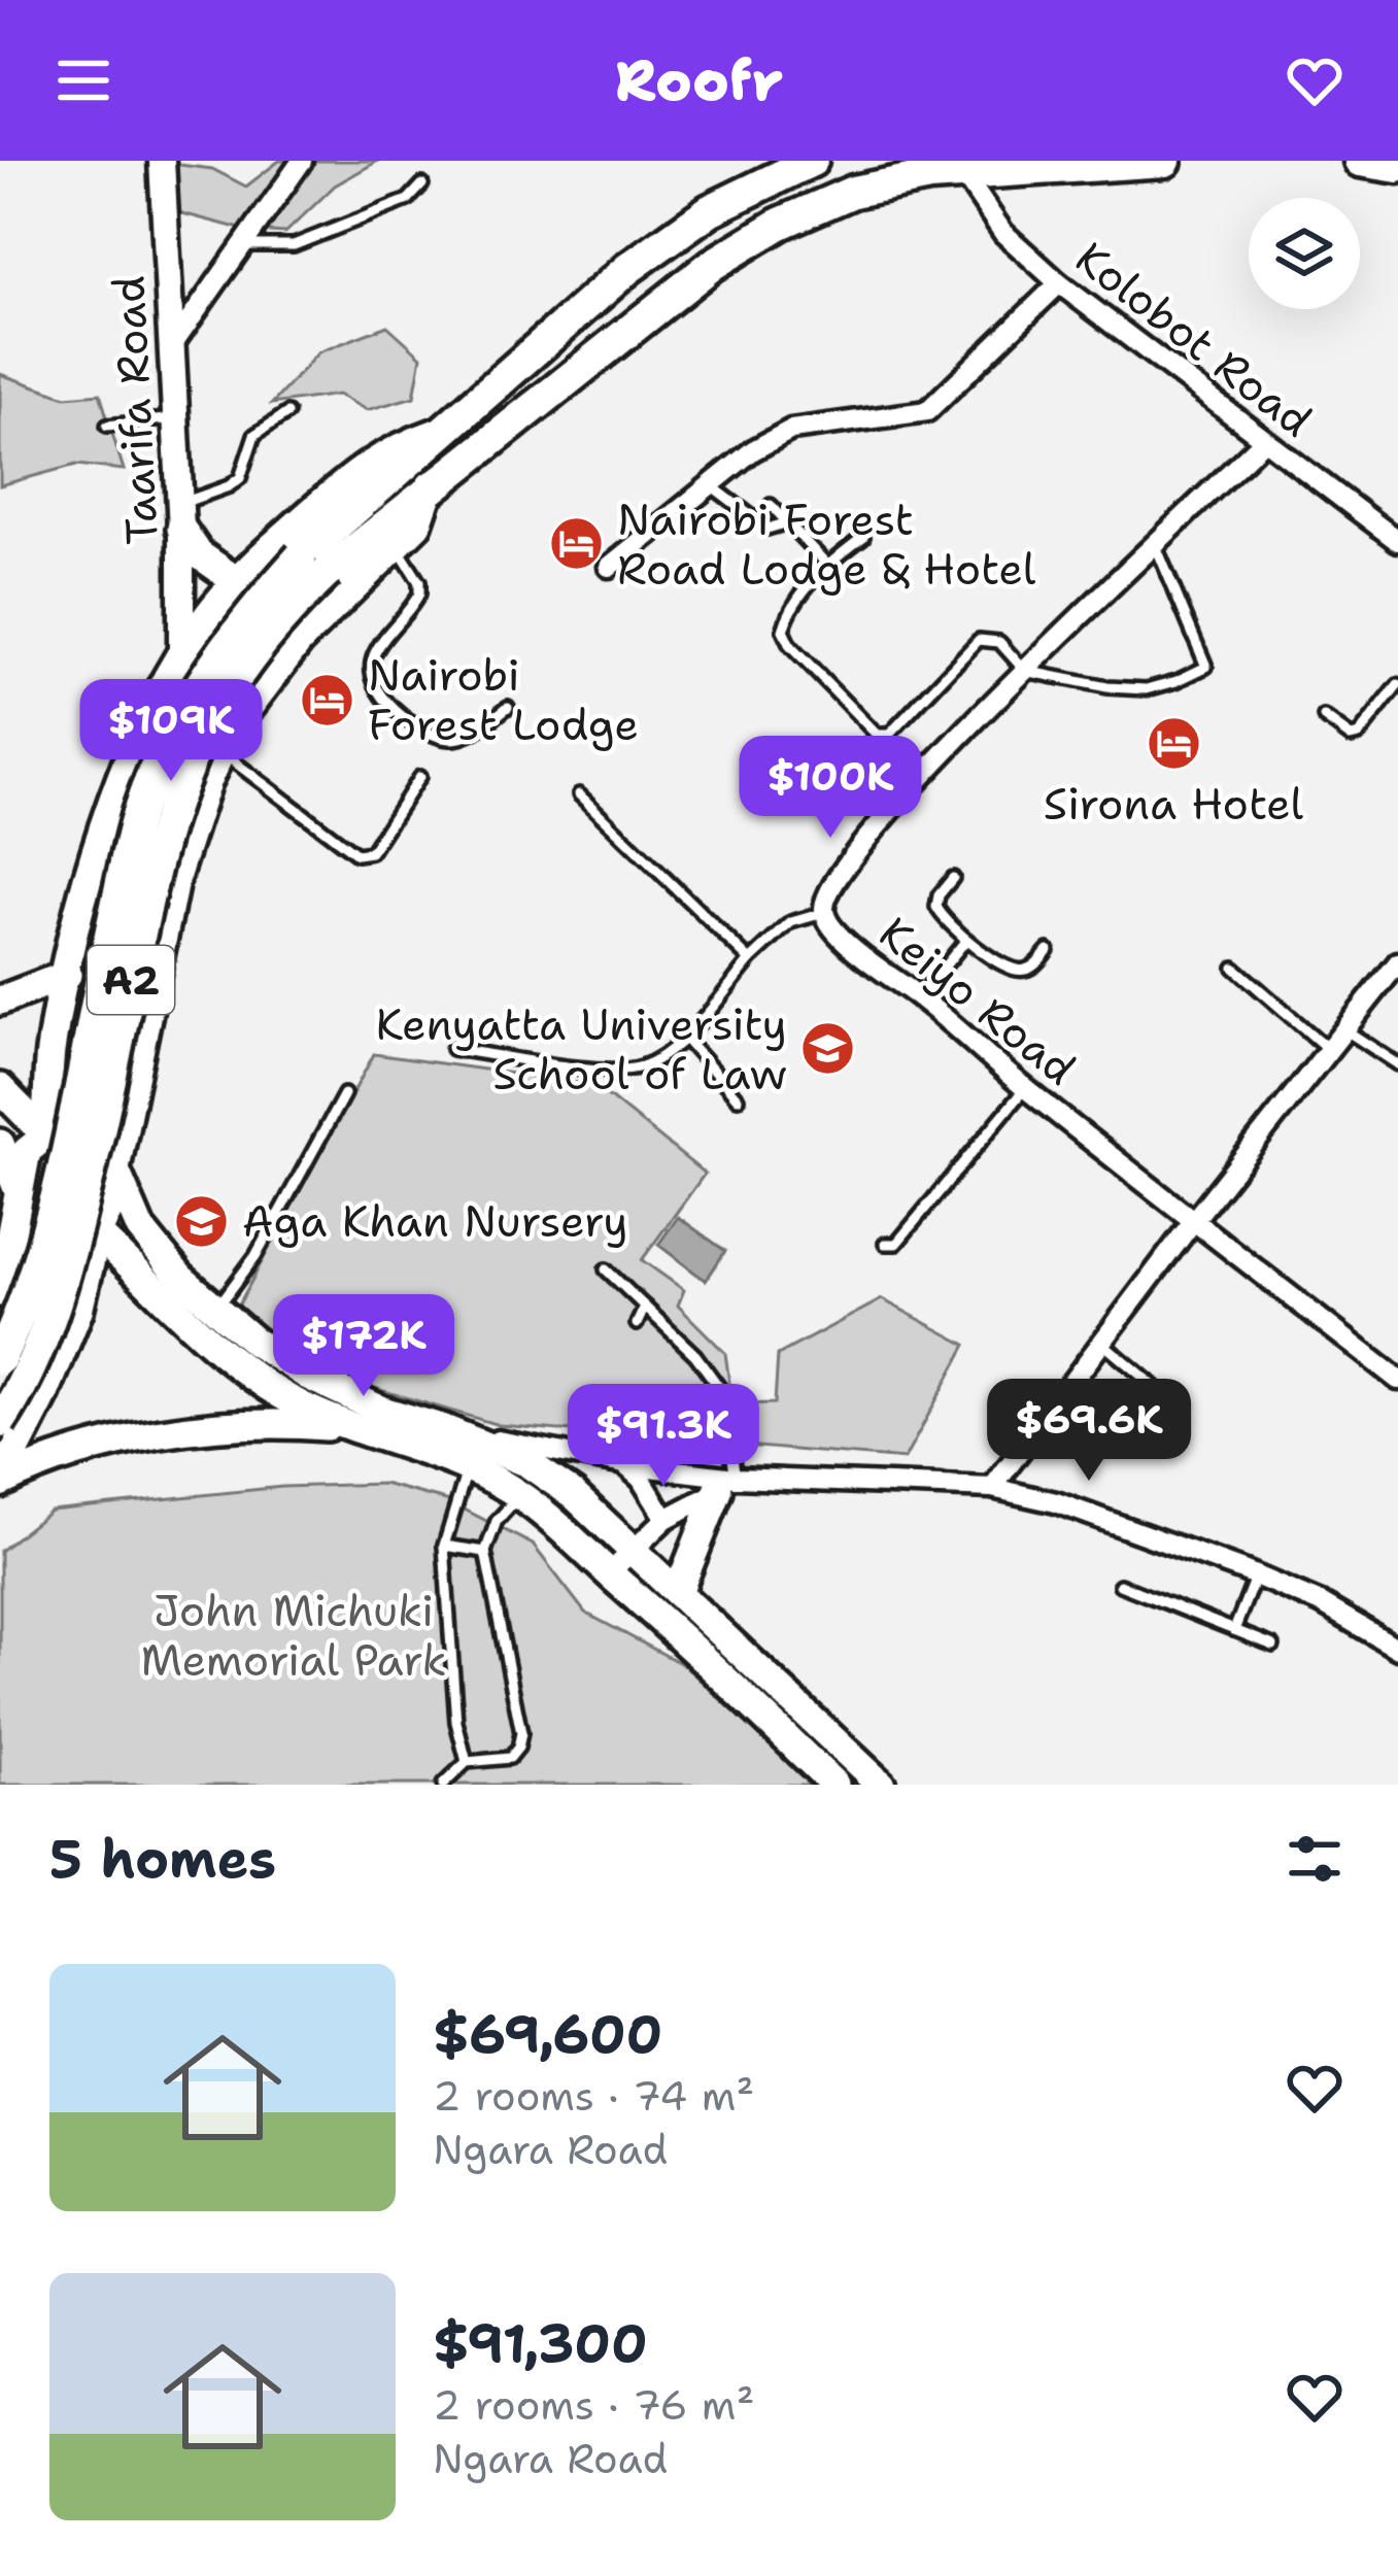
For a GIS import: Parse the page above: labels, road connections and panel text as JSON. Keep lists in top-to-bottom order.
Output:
{
  "streets": {
    "main road": ["A2"],
    "street": ["Kolobot Road", "Taarifa Road", "Keiyo Road"]
  },
  "crossings": [
    ["Kolobot Road", "A2"],
    ["Kolobot Road", "Keiyo Road"]
  ],
  "parks": ["John Michuki Memorial Park"],
  "places": {
    "hotel": ["Nairobi Forest Road Lodge & Hotel", "Nairobi Forest Lodge", "Sirona Hotel"],
    "school or university": ["Kenyatta University School of Law", "Aga Khan Nursery"]
  },
  "page": {
    "header": "Roofr",
    "price": [
      "$109K",
      "$100K",
      "$172K",
      "$69.6K",
      "$91.3K"
    ],
    "heading": "5 homes",
    "list": [
      {
        "name": "$69,600",
        "note": "2 rooms · 74 m² · Ngara Road"
      },
      {
        "name": "$91,300",
        "note": "2 rooms · 76 m² · Ngara Road"
      }
    ]
  }
}
